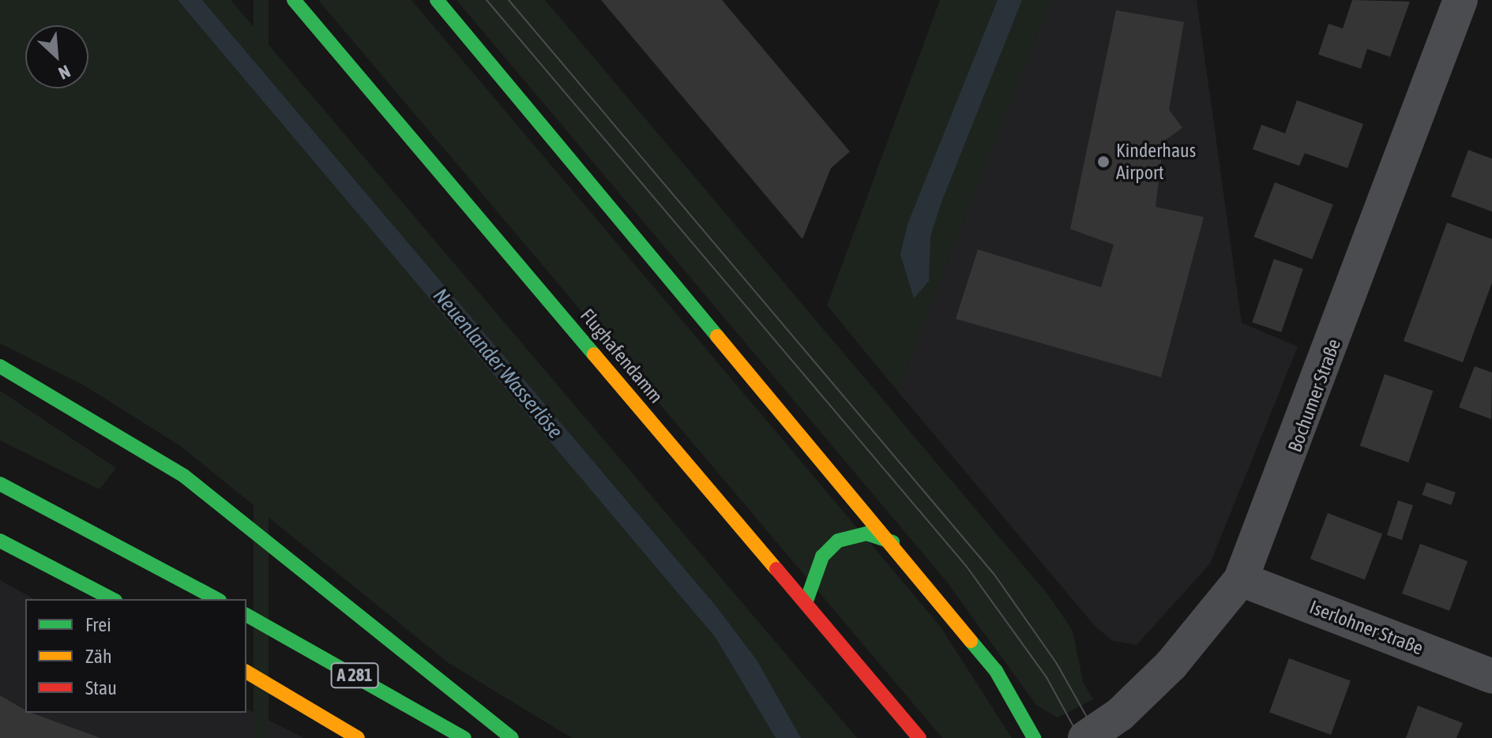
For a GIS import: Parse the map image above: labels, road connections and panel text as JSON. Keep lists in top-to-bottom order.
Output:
{
  "streets": {
    "main road": ["Flughafendamm", "A 281"],
    "street": ["Bochumer Straße", "Iserlohner Straße"]
  },
  "crossings": [
    ["Bochumer Straße", "Iserlohner Straße"]
  ],
  "water": ["Neuenlander Wasserlöse"],
  "places": ["Kinderhaus Airport"],
  "legend": ["Frei", "Zäh", "Stau"],
  "north": "bottom right"
}
